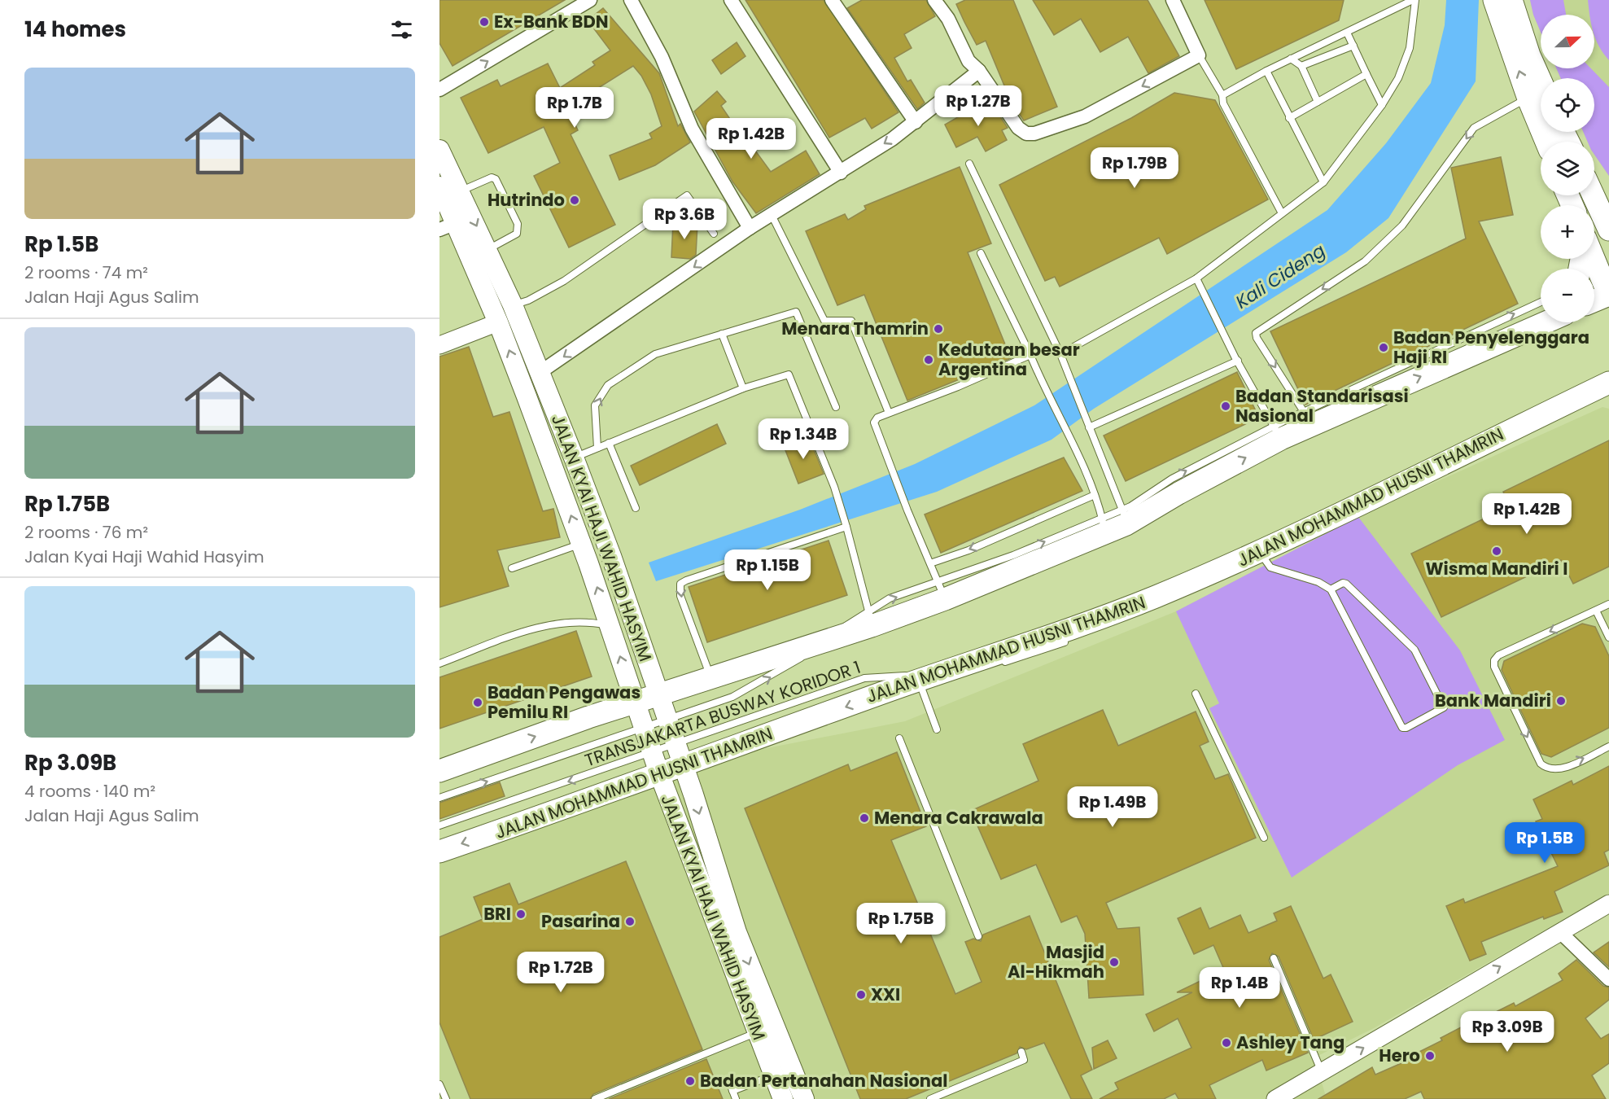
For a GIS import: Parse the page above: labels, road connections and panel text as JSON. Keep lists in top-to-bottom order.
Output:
{
  "streets": {
    "main road": ["JALAN MOHAMMAD HUSNI THAMRIN", "JALAN KYAI HAJI WAHID HASYIM"],
    "lane": ["TRANSJAKARTA BUSWAY KORIDOR 1"]
  },
  "crossings": [
    ["JALAN MOHAMMAD HUSNI THAMRIN", "JALAN KYAI HAJI WAHID HASYIM"],
    ["JALAN MOHAMMAD HUSNI THAMRIN", "TRANSJAKARTA BUSWAY KORIDOR 1"],
    ["JALAN KYAI HAJI WAHID HASYIM", "TRANSJAKARTA BUSWAY KORIDOR 1"]
  ],
  "water": ["Kali Cideng"],
  "places": [
    "Ex-Bank BDN",
    "Hutrindo",
    "Menara Thamrin",
    "Badan Penyelenggara Haji RI",
    "Kedutaan besar Argentina",
    "Badan Standarisasi Nasional",
    "Wisma Mandiri I",
    "Bank Mandiri",
    "Badan Pengawas Pemilu RI",
    "Menara Cakrawala",
    "BRI",
    "Pasarina",
    "Masjid Al-Hikmah",
    "XXI",
    "Ashley Tang",
    "Hero",
    "Badan Pertanahan Nasional"
  ],
  "north": "right",
  "page": {
    "heading": "14 homes",
    "map_buttons": ["+", "−"],
    "list": [
      {
        "name": "Rp 1.5B",
        "note": "2 rooms · 74 m² · Jalan Haji Agus Salim"
      },
      {
        "name": "Rp 1.75B",
        "note": "2 rooms · 76 m² · Jalan Kyai Haji Wahid Hasyim"
      },
      {
        "name": "Rp 3.09B",
        "note": "4 rooms · 140 m² · Jalan Haji Agus Salim"
      }
    ],
    "price": [
      "Rp 1.27B",
      "Rp 1.7B",
      "Rp 1.42B",
      "Rp 1.79B",
      "Rp 3.6B",
      "Rp 1.34B",
      "Rp 1.42B",
      "Rp 1.15B",
      "Rp 1.49B",
      "Rp 1.5B",
      "Rp 1.75B",
      "Rp 1.72B",
      "Rp 1.4B",
      "Rp 3.09B"
    ]
  }
}
